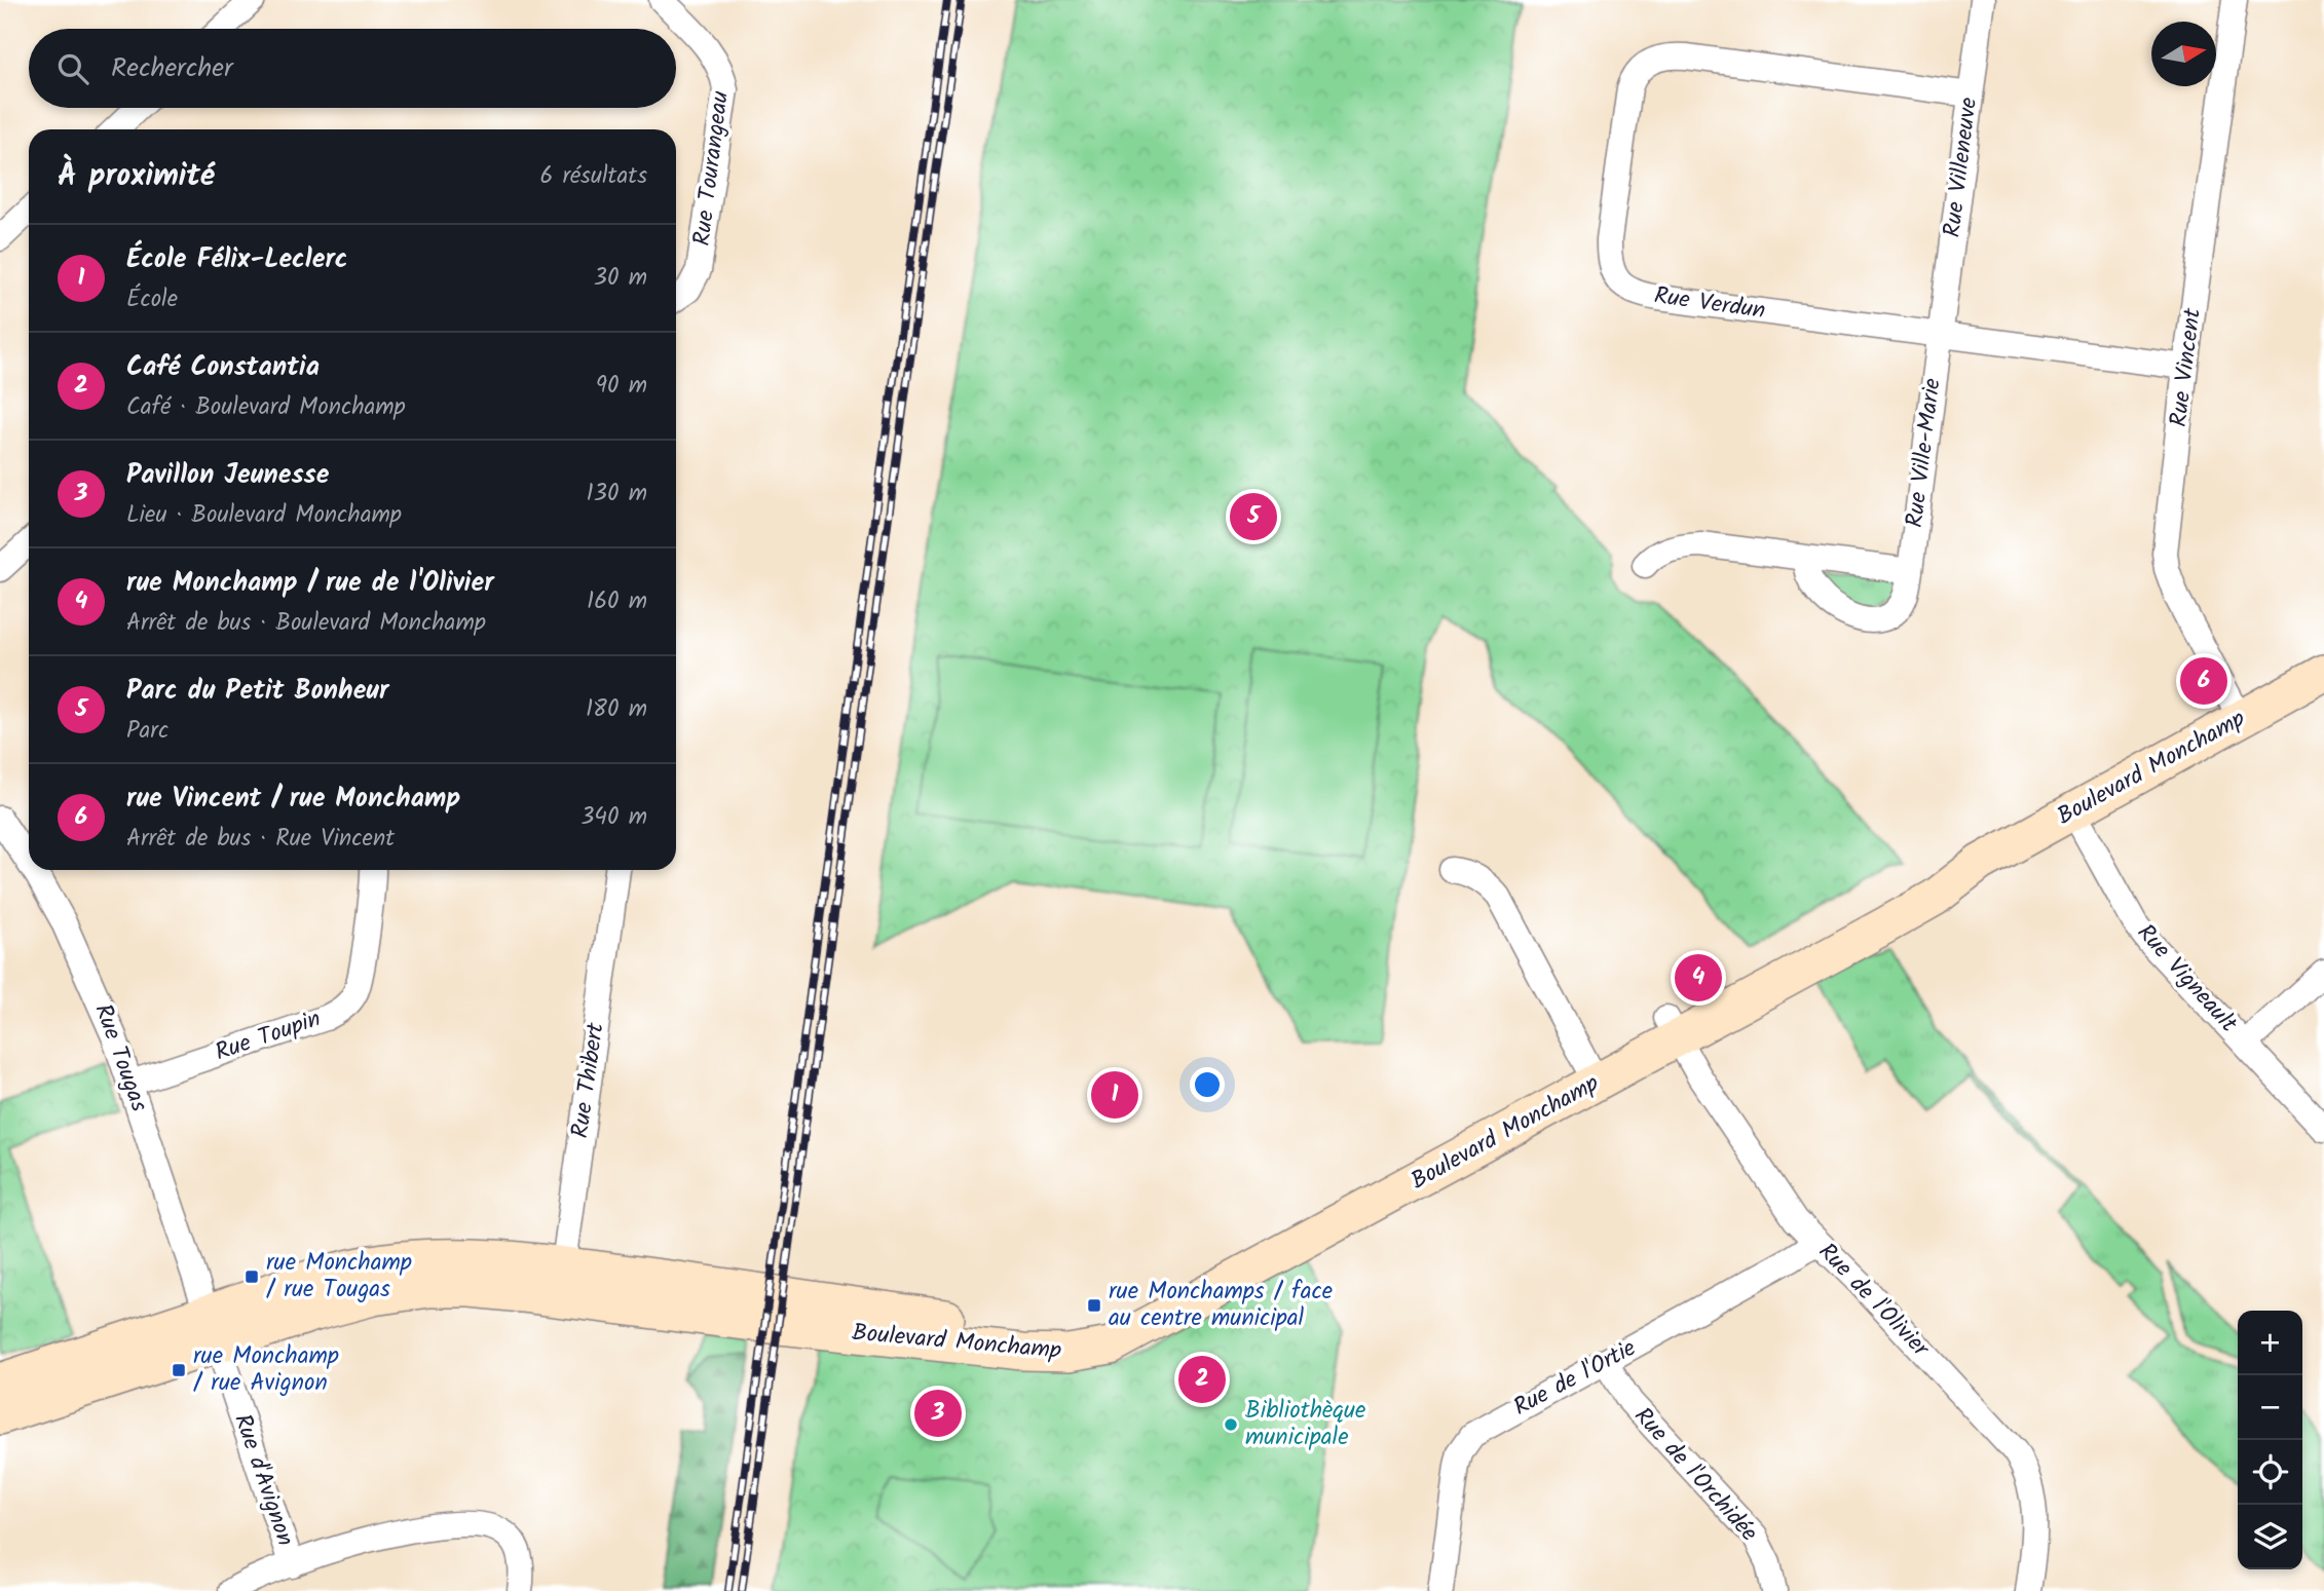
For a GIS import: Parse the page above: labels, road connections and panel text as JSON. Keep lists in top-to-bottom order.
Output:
{
  "streets": {
    "street": [
      "Rue Villeneuve",
      "Rue Tourangeau",
      "Rue Verdun",
      "Rue Vincent",
      "Rue Ville-Marie",
      "Boulevard Monchamp",
      "Rue Vigneault",
      "Rue Toupin",
      "Rue Tougas",
      "Rue Thibert",
      "Rue de l'Olivier",
      "Rue de l'Ortie",
      "Rue de l'Orchidée",
      "Rue d'Avignon"
    ]
  },
  "crossings": [
    ["Rue Villeneuve", "Rue Verdun"],
    ["Rue Villeneuve", "Rue Ville-Marie"],
    ["Rue Verdun", "Rue Vincent"],
    ["Rue Verdun", "Rue Ville-Marie"],
    ["Rue Vincent", "Boulevard Monchamp"],
    ["Boulevard Monchamp", "Rue Vigneault"],
    ["Boulevard Monchamp", "Rue Tougas"],
    ["Boulevard Monchamp", "Rue Thibert"],
    ["Boulevard Monchamp", "Rue de l'Olivier"],
    ["Boulevard Monchamp", "Rue d'Avignon"],
    ["Rue Toupin", "Rue Tougas"],
    ["Rue Tougas", "Rue d'Avignon"],
    ["Rue de l'Olivier", "Rue de l'Ortie"],
    ["Rue de l'Ortie", "Rue de l'Orchidée"]
  ],
  "places": {
    "transit": ["rue Monchamp / rue Tougas", "rue Monchamps / face au centre municipal", "rue Monchamp / rue Avignon"],
    "other": ["Bibliothèque municipale"]
  },
  "north": "right",
  "page": {
    "search": "Rechercher",
    "heading": ["À proximité", "6 résultats"],
    "list": [
      {
        "mark": "1",
        "name": "École Félix-Leclerc",
        "note": "École",
        "value": "30 m"
      },
      {
        "mark": "2",
        "name": "Café Constantia",
        "note": "Café · Boulevard Monchamp",
        "value": "90 m"
      },
      {
        "mark": "3",
        "name": "Pavillon Jeunesse",
        "note": "Lieu · Boulevard Monchamp",
        "value": "130 m"
      },
      {
        "mark": "4",
        "name": "rue Monchamp / rue de l'Olivier",
        "note": "Arrêt de bus · Boulevard Monchamp",
        "value": "160 m"
      },
      {
        "mark": "5",
        "name": "Parc du Petit Bonheur",
        "note": "Parc",
        "value": "180 m"
      },
      {
        "mark": "6",
        "name": "rue Vincent / rue Monchamp",
        "note": "Arrêt de bus · Rue Vincent",
        "value": "340 m"
      }
    ],
    "pins": [
      "5",
      "6",
      "4",
      "1",
      "2",
      "3"
    ],
    "map_buttons": ["+", "−"]
  }
}
